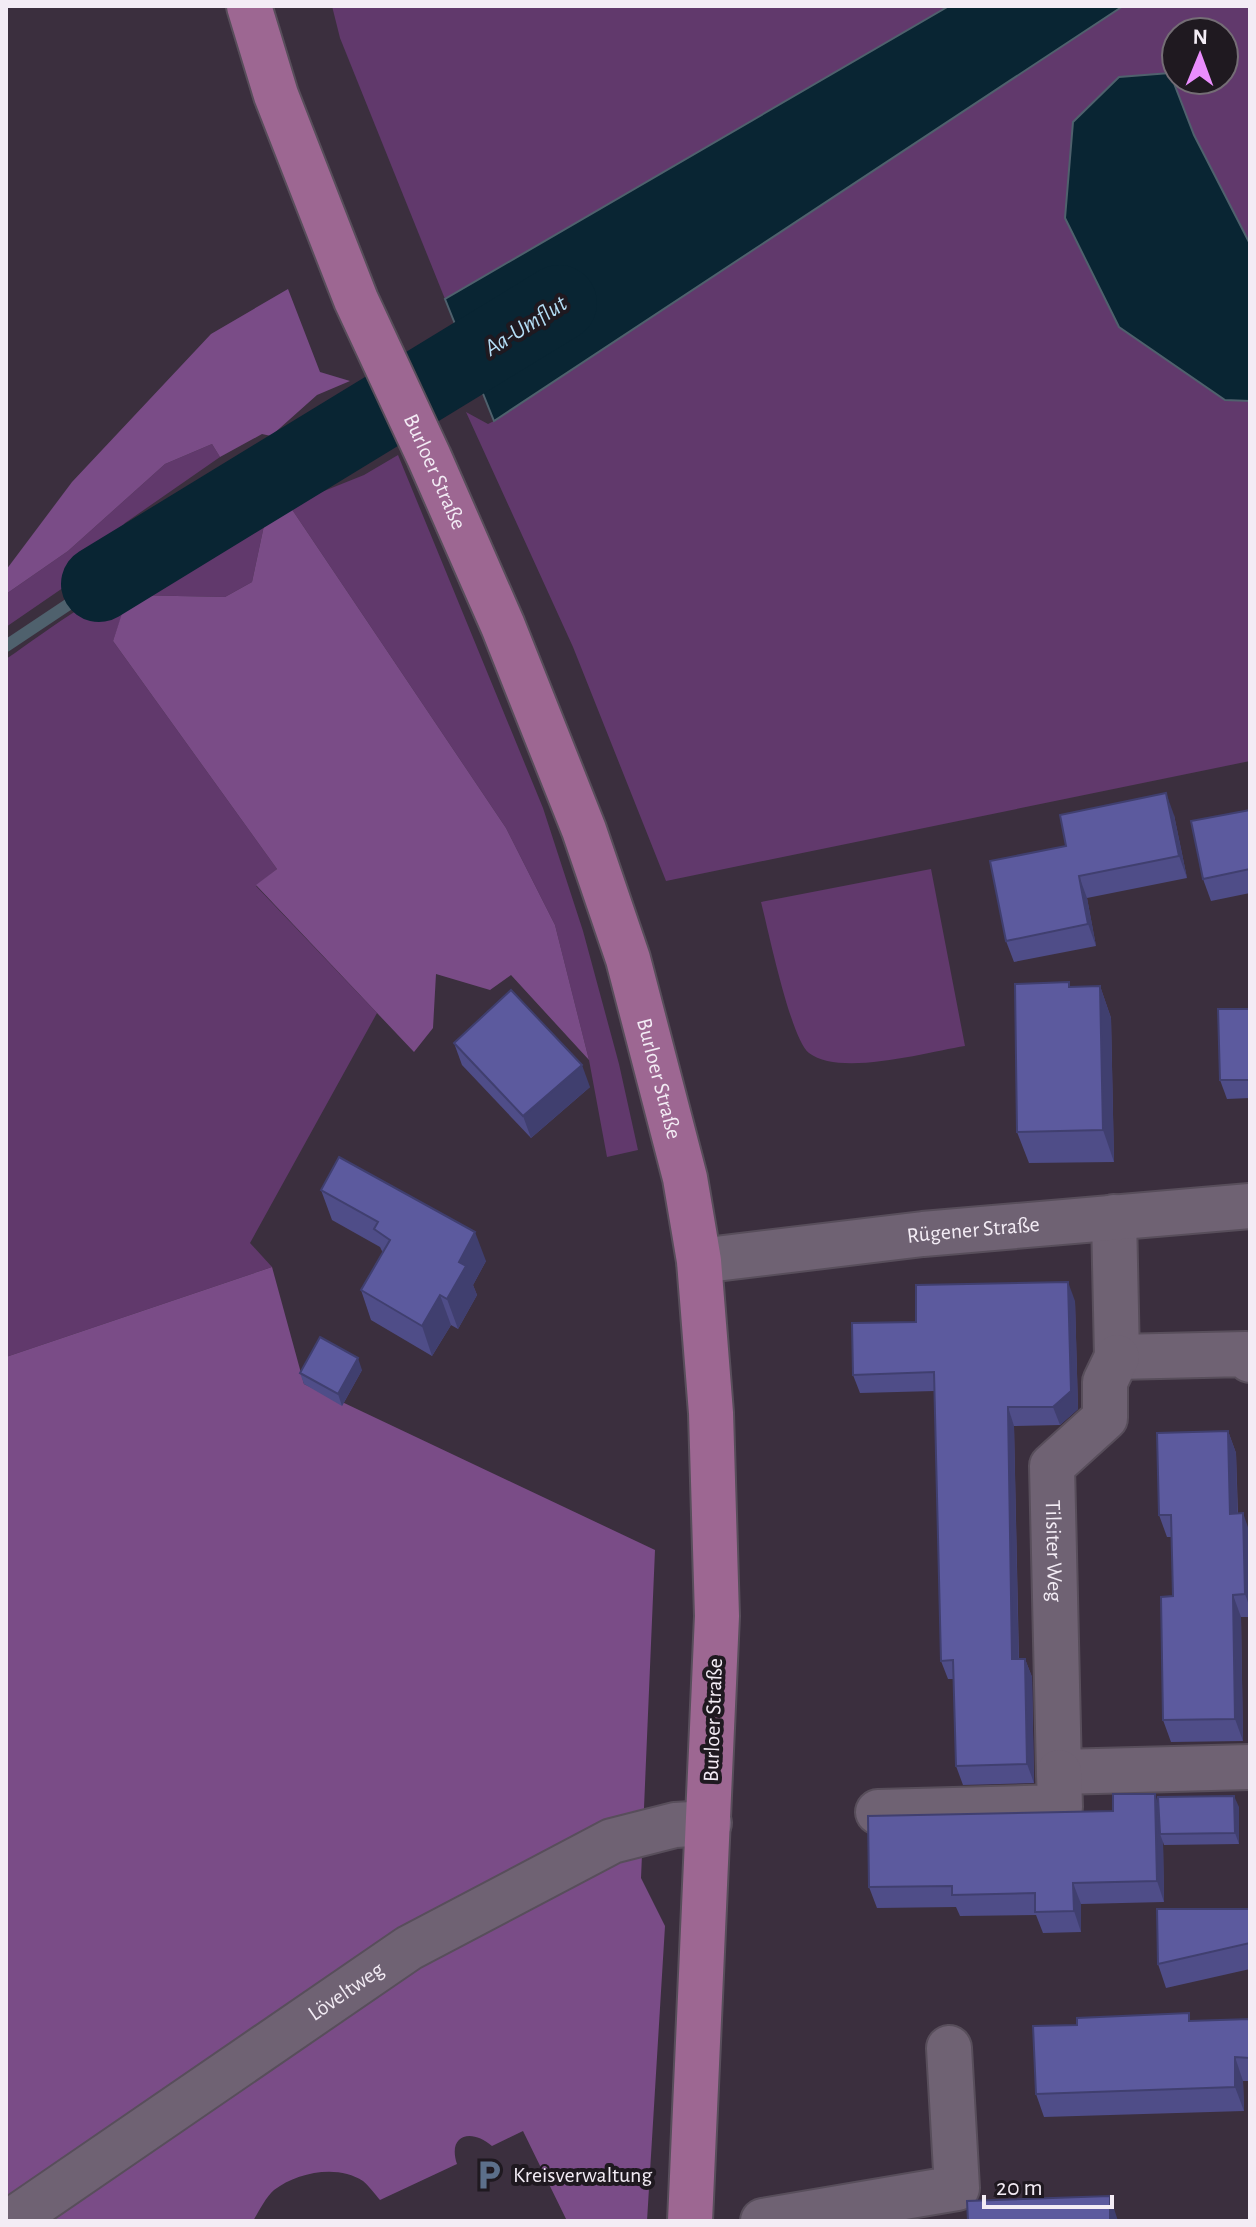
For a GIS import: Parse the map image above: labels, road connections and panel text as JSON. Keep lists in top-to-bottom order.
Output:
{
  "streets": {
    "main road": ["Burloer Straße"],
    "street": ["Rügener Straße", "Tilsiter Weg", "Löveltweg"]
  },
  "crossings": [
    ["Burloer Straße", "Rügener Straße"],
    ["Burloer Straße", "Löveltweg"],
    ["Rügener Straße", "Tilsiter Weg"]
  ],
  "water": ["Aa-Umflut"],
  "places": {
    "parking": ["Kreisverwaltung"]
  },
  "scale_bar": "20 m",
  "north": "top"
}
